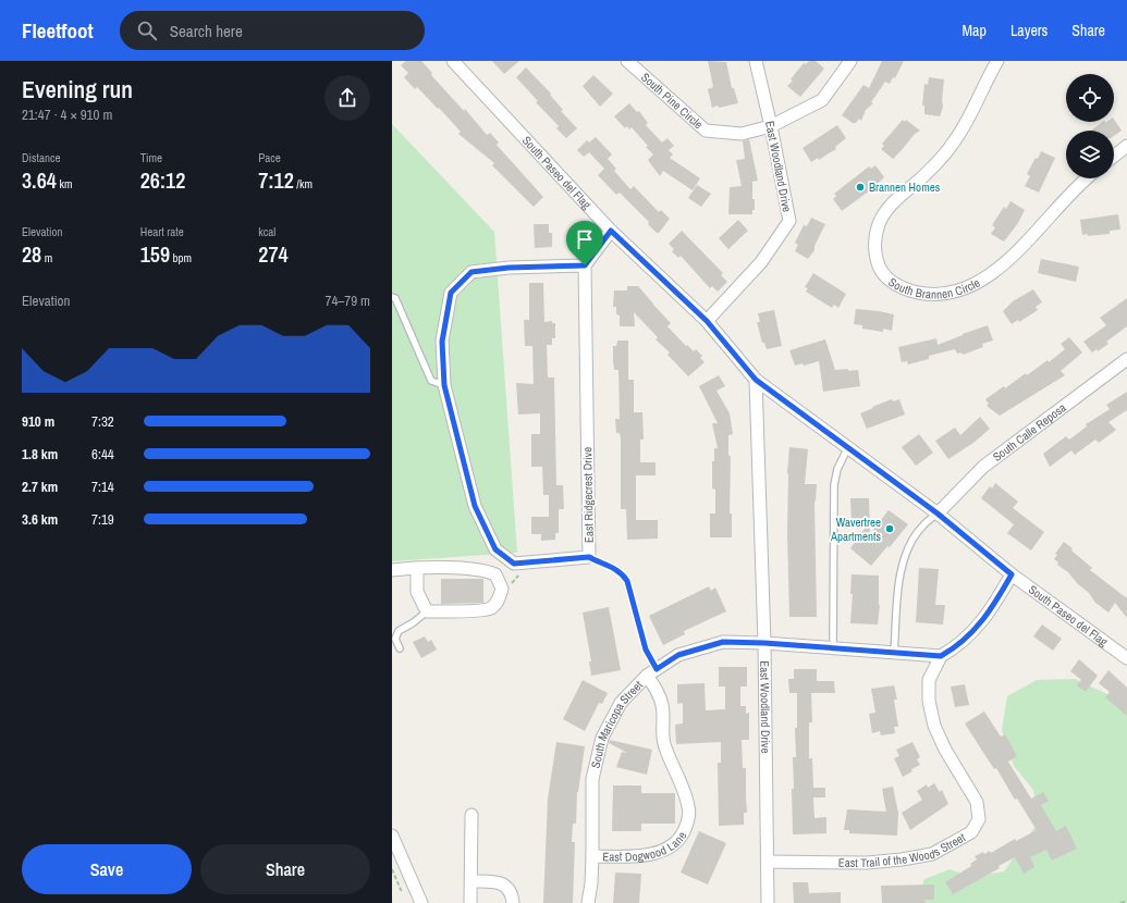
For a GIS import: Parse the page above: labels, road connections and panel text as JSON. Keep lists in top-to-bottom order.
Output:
{
  "streets": {
    "street": [
      "South Pine Circle",
      "East Woodland Drive",
      "South Paseo del Flag",
      "South Brannen Circle",
      "South Calle Reposa",
      "East Ridgecrest Drive",
      "South Maricopa Street",
      "East Dogwood Lane",
      "East Trail of the Woods Street"
    ]
  },
  "crossings": [
    ["South Pine Circle", "East Woodland Drive"],
    ["East Woodland Drive", "South Paseo del Flag"],
    ["East Woodland Drive", "South Maricopa Street"],
    ["East Woodland Drive", "East Trail of the Woods Street"],
    ["South Paseo del Flag", "South Calle Reposa"],
    ["South Maricopa Street", "East Dogwood Lane"],
    ["South Maricopa Street", "East Trail of the Woods Street"]
  ],
  "places": ["Brannen Homes", "Wavertree Apartments"],
  "page": {
    "header": "Fleetfoot",
    "search": "Search here",
    "nav": ["Map", "Layers", "Share"],
    "heading": ["Evening run", "21:47 · 4 × 910 m"],
    "stats": [
      ["Distance", "3.64 km"],
      ["Time", "26:12"],
      ["Pace", "7:12 /km"],
      ["Elevation", "28 m"],
      ["Heart rate", "159 bpm"],
      ["kcal", "274"]
    ],
    "chart": ["Elevation", "74–79 m"],
    "list": [
      {
        "name": "910 m",
        "note": "7:32"
      },
      {
        "name": "1.8 km",
        "note": "6:44"
      },
      {
        "name": "2.7 km",
        "note": "7:14"
      },
      {
        "name": "3.6 km",
        "note": "7:19"
      }
    ],
    "buttons": ["Save", "Share"]
  }
}
